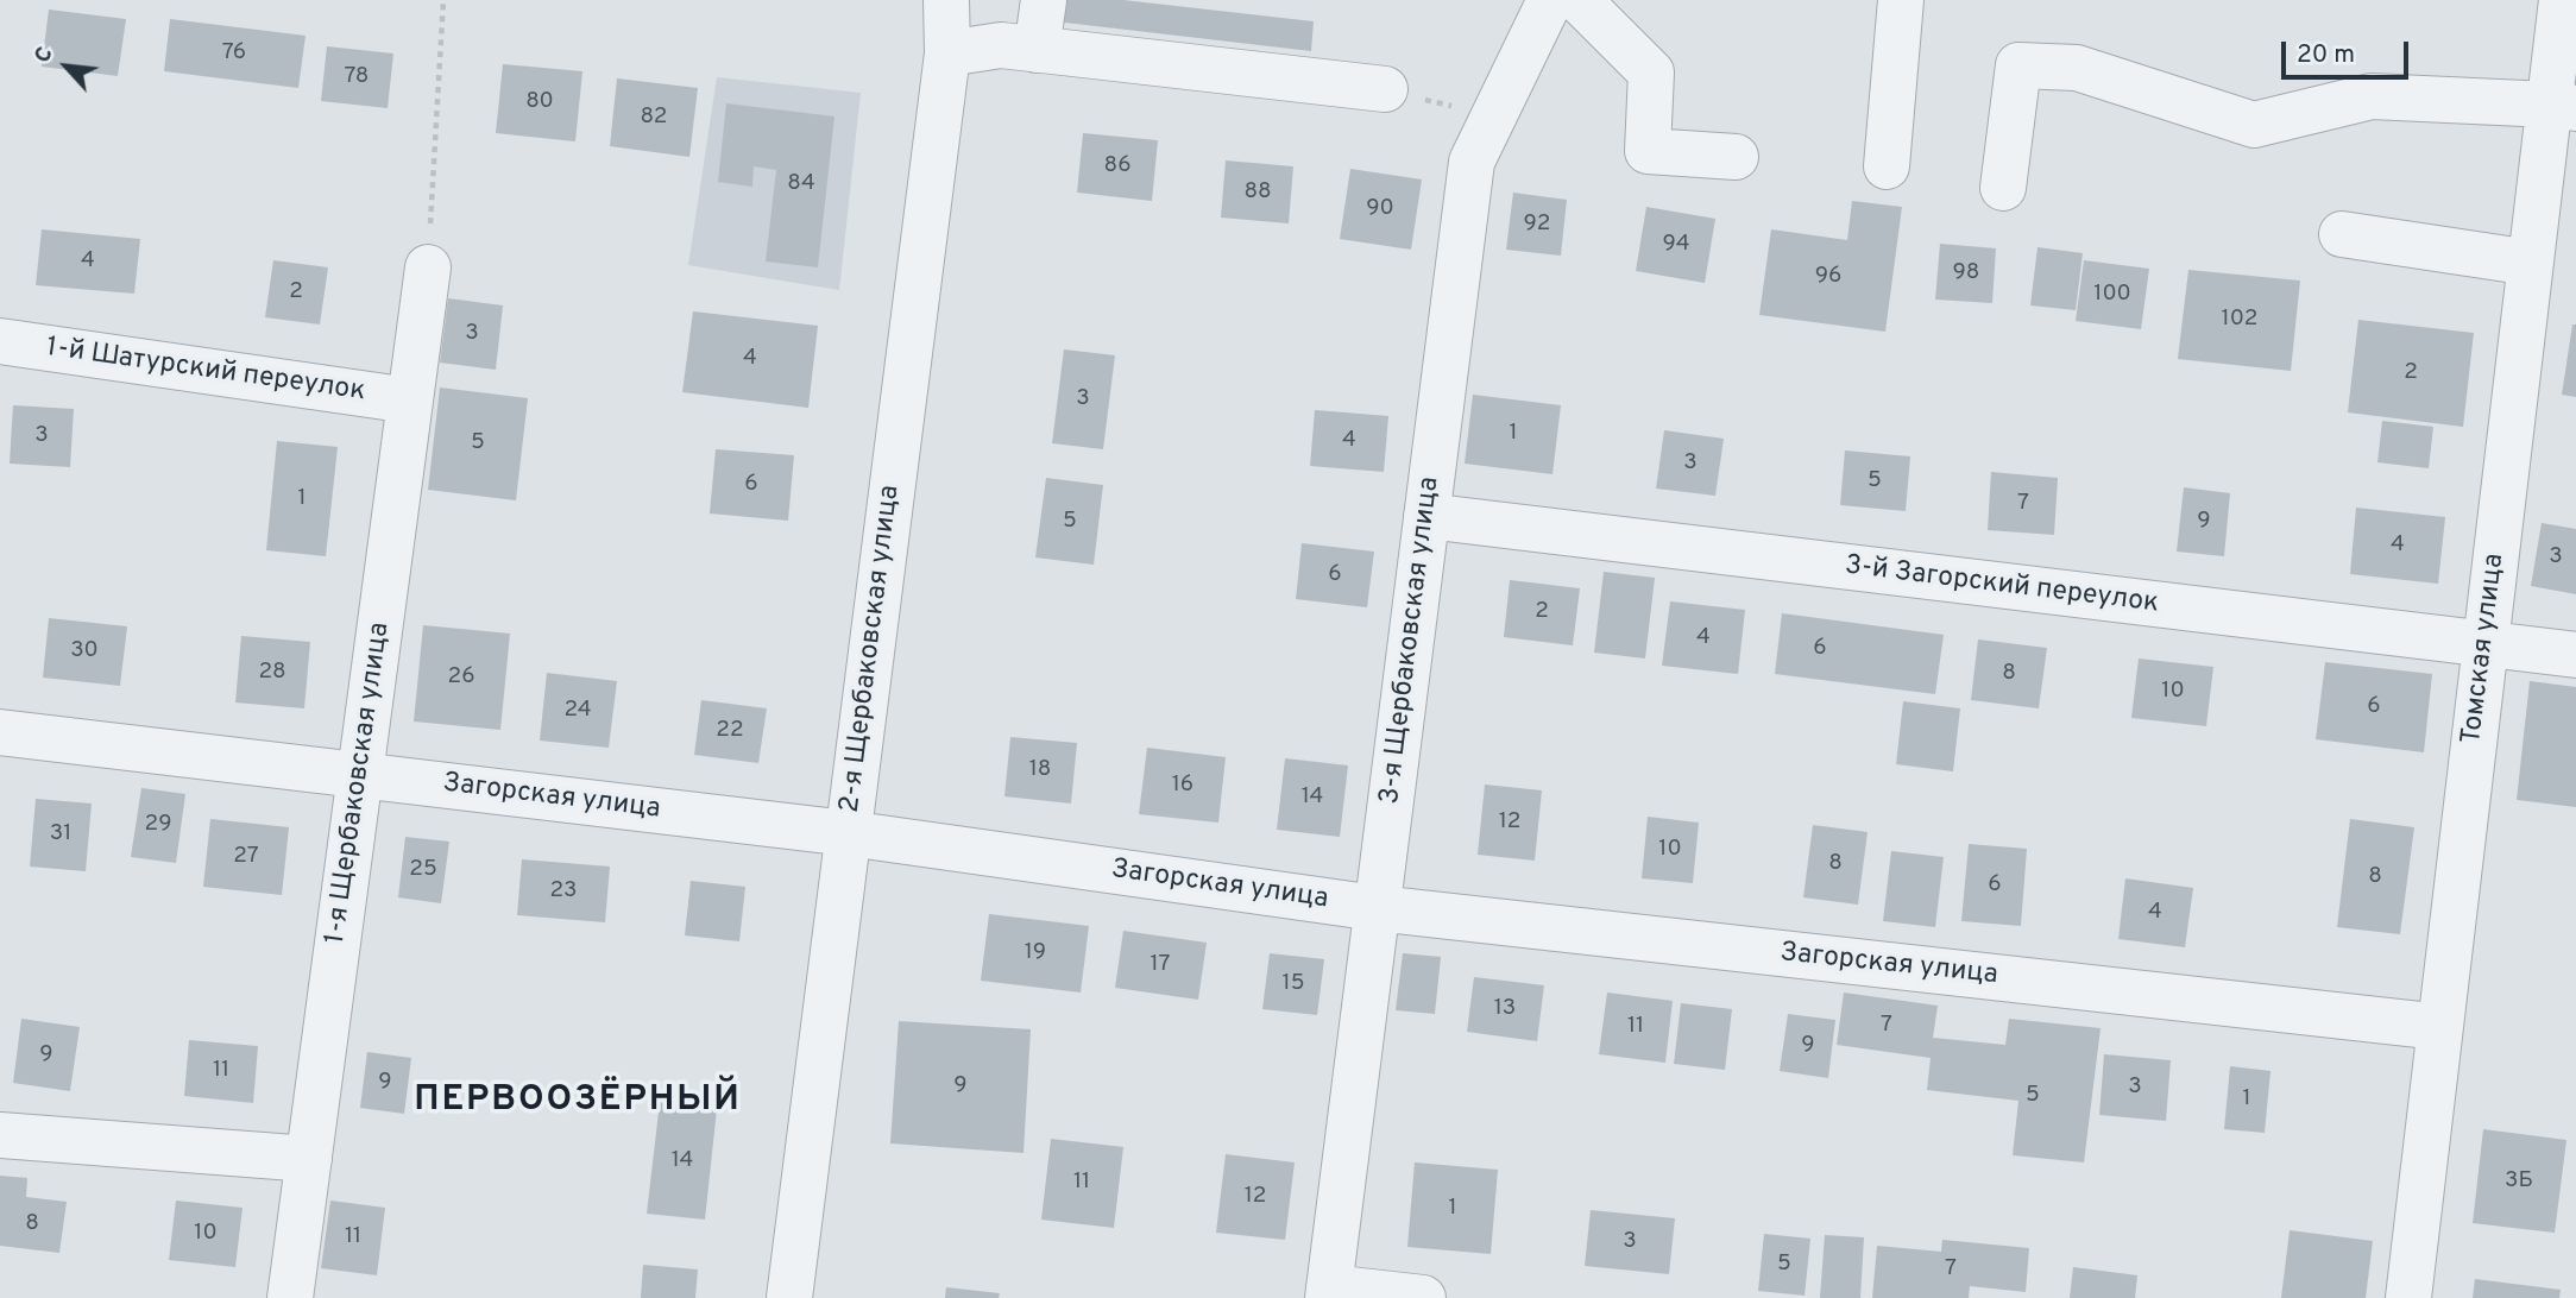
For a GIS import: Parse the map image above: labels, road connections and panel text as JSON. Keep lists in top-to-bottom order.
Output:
{
  "streets": {
    "street": [
      "1-й Шатурский переулок",
      "3-й Загорский переулок",
      "3-я Щербаковская улица",
      "2-я Щербаковская улица",
      "Томская улица",
      "1-я Щербаковская улица",
      "Загорская улица"
    ]
  },
  "crossings": [
    ["1-й Шатурский переулок", "1-я Щербаковская улица"],
    ["3-й Загорский переулок", "3-я Щербаковская улица"],
    ["3-й Загорский переулок", "Томская улица"],
    ["3-я Щербаковская улица", "Загорская улица"],
    ["2-я Щербаковская улица", "Загорская улица"],
    ["Томская улица", "Загорская улица"],
    ["1-я Щербаковская улица", "Загорская улица"]
  ],
  "districts": ["ПЕРВООЗЁРНЫЙ"],
  "house_numbers": [
    "76",
    "78",
    "80",
    "82",
    "86",
    "84",
    "88",
    "90",
    "92",
    "94",
    "4",
    "98",
    "96",
    "2",
    "100",
    "102",
    "3",
    "4",
    "2",
    "3",
    "1",
    "3",
    "4",
    "5",
    "3",
    "5",
    "6",
    "1",
    "7",
    "5",
    "9",
    "4",
    "3",
    "6",
    "2",
    "4",
    "6",
    "30",
    "28",
    "8",
    "26",
    "10",
    "6",
    "24",
    "22",
    "18",
    "16",
    "14",
    "12",
    "29",
    "31",
    "10",
    "27",
    "8",
    "25",
    "8",
    "6",
    "23",
    "4",
    "19",
    "17",
    "15",
    "13",
    "7",
    "11",
    "9",
    "9",
    "11",
    "9",
    "9",
    "3",
    "5",
    "1",
    "14",
    "3Б",
    "11",
    "12",
    "1",
    "8",
    "10",
    "11",
    "3",
    "5",
    "7"
  ],
  "scale_bar": "20 m",
  "north": "top left"
}
